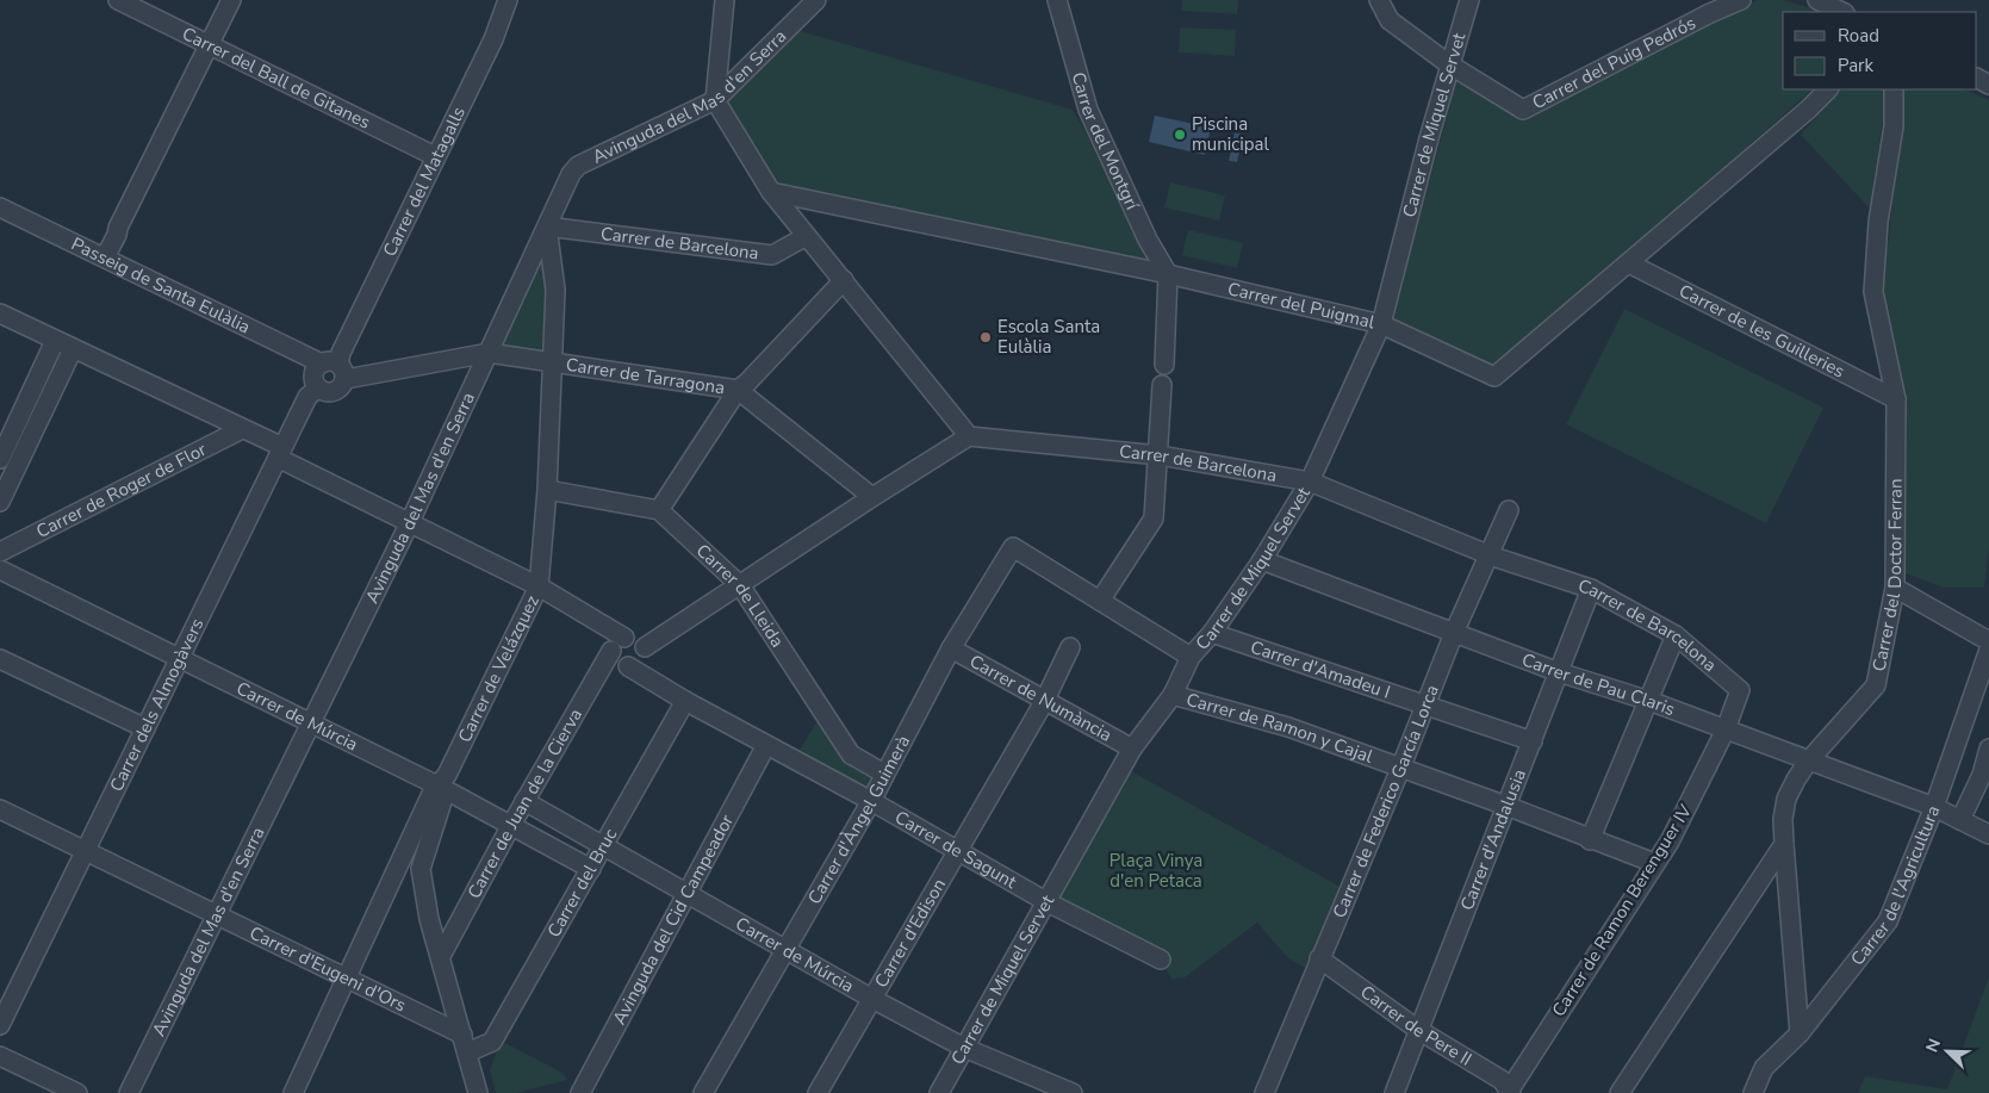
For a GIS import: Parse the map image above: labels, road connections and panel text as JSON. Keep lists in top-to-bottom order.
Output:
{
  "streets": {
    "street": [
      "Carrer del Puig Pedrós",
      "Carrer del Ball de Gitanes",
      "Avinguda del Mas d'en Serra",
      "Carrer de Miquel Servet",
      "Carrer del Montgrí",
      "Carrer del Matagalls",
      "Carrer de Barcelona",
      "Passeig de Santa Eulàlia",
      "Carrer del Puigmal",
      "Carrer de les Guilleries",
      "Carrer de Tarragona",
      "Carrer de Roger de Flor",
      "Carrer del Doctor Ferran",
      "Carrer de Lleida",
      "Carrer de Velázquez",
      "Carrer d'Amadeu I",
      "Carrer de Pau Claris",
      "Carrer de Numància",
      "Carrer dels Almogàvers",
      "Carrer de Múrcia",
      "Carrer de Ramon y Cajal",
      "Carrer de Federico García Lorca",
      "Carrer de Juan de la Cierva",
      "Carrer d'Àngel Guimerà",
      "Carrer d'Andalusia",
      "Carrer de Sagunt",
      "Carrer del Bruc",
      "Carrer de l'Agricultura",
      "Carrer de Ramon Berenguer IV",
      "Avinguda del Cid Campeador",
      "Carrer d'Edison",
      "Carrer d'Eugeni d'Ors",
      "Carrer de Pere II"
    ]
  },
  "crossings": [
    ["Carrer del Puig Pedrós", "Carrer de Miquel Servet"],
    ["Carrer del Ball de Gitanes", "Carrer del Matagalls"],
    ["Avinguda del Mas d'en Serra", "Carrer de Barcelona"],
    ["Avinguda del Mas d'en Serra", "Carrer de Tarragona"],
    ["Avinguda del Mas d'en Serra", "Carrer de Velázquez"],
    ["Avinguda del Mas d'en Serra", "Carrer de Múrcia"],
    ["Avinguda del Mas d'en Serra", "Carrer d'Eugeni d'Ors"],
    ["Carrer de Miquel Servet", "Carrer de Barcelona"],
    ["Carrer de Miquel Servet", "Carrer del Puigmal"],
    ["Carrer de Miquel Servet", "Carrer d'Amadeu I"],
    ["Carrer de Miquel Servet", "Carrer de Pau Claris"],
    ["Carrer de Miquel Servet", "Carrer de Numància"],
    ["Carrer de Miquel Servet", "Carrer de Múrcia"],
    ["Carrer de Miquel Servet", "Carrer de Ramon y Cajal"],
    ["Carrer de Miquel Servet", "Carrer de Sagunt"],
    ["Carrer del Montgrí", "Carrer del Puigmal"],
    ["Carrer del Matagalls", "Passeig de Santa Eulàlia"],
    ["Carrer del Matagalls", "Carrer dels Almogàvers"],
    ["Carrer de Barcelona", "Carrer de Velázquez"],
    ["Carrer de Barcelona", "Carrer de Federico García Lorca"],
    ["Carrer de Barcelona", "Carrer d'Andalusia"],
    ["Carrer de Barcelona", "Carrer de Ramon Berenguer IV"],
    ["Carrer del Puigmal", "Carrer de les Guilleries"],
    ["Carrer de les Guilleries", "Carrer del Doctor Ferran"],
    ["Carrer de Tarragona", "Carrer de Velázquez"],
    ["Carrer del Doctor Ferran", "Carrer de Pau Claris"],
    ["Carrer del Doctor Ferran", "Carrer de l'Agricultura"],
    ["Carrer de Lleida", "Carrer d'Àngel Guimerà"],
    ["Carrer de Velázquez", "Carrer de Múrcia"],
    ["Carrer de Velázquez", "Carrer d'Eugeni d'Ors"],
    ["Carrer d'Amadeu I", "Carrer de Federico García Lorca"],
    ["Carrer d'Amadeu I", "Carrer d'Andalusia"],
    ["Carrer de Pau Claris", "Carrer de Federico García Lorca"],
    ["Carrer de Pau Claris", "Carrer d'Andalusia"],
    ["Carrer de Pau Claris", "Carrer de l'Agricultura"],
    ["Carrer de Pau Claris", "Carrer de Ramon Berenguer IV"],
    ["Carrer de Numància", "Carrer d'Àngel Guimerà"],
    ["Carrer de Numància", "Carrer d'Edison"],
    ["Carrer dels Almogàvers", "Carrer de Múrcia"],
    ["Carrer dels Almogàvers", "Carrer d'Eugeni d'Ors"],
    ["Carrer de Múrcia", "Carrer de Juan de la Cierva"],
    ["Carrer de Múrcia", "Carrer d'Àngel Guimerà"],
    ["Carrer de Múrcia", "Carrer del Bruc"],
    ["Carrer de Múrcia", "Avinguda del Cid Campeador"],
    ["Carrer de Múrcia", "Carrer d'Edison"],
    ["Carrer de Ramon y Cajal", "Carrer de Federico García Lorca"],
    ["Carrer de Ramon y Cajal", "Carrer d'Andalusia"],
    ["Carrer de Ramon y Cajal", "Carrer de Ramon Berenguer IV"],
    ["Carrer de Federico García Lorca", "Carrer de Pere II"],
    ["Carrer de Juan de la Cierva", "Carrer de Sagunt"],
    ["Carrer d'Àngel Guimerà", "Carrer de Sagunt"],
    ["Carrer d'Andalusia", "Carrer de Pere II"],
    ["Carrer de Sagunt", "Carrer del Bruc"],
    ["Carrer de Sagunt", "Avinguda del Cid Campeador"],
    ["Carrer de Sagunt", "Carrer d'Edison"],
    ["Carrer de Ramon Berenguer IV", "Carrer de Pere II"]
  ],
  "parks": ["Plaça Vinya d'en Petaca"],
  "places": ["Piscina municipal", "Escola Santa Eulàlia"],
  "legend": ["Road", "Park"],
  "north": "top left"
}
